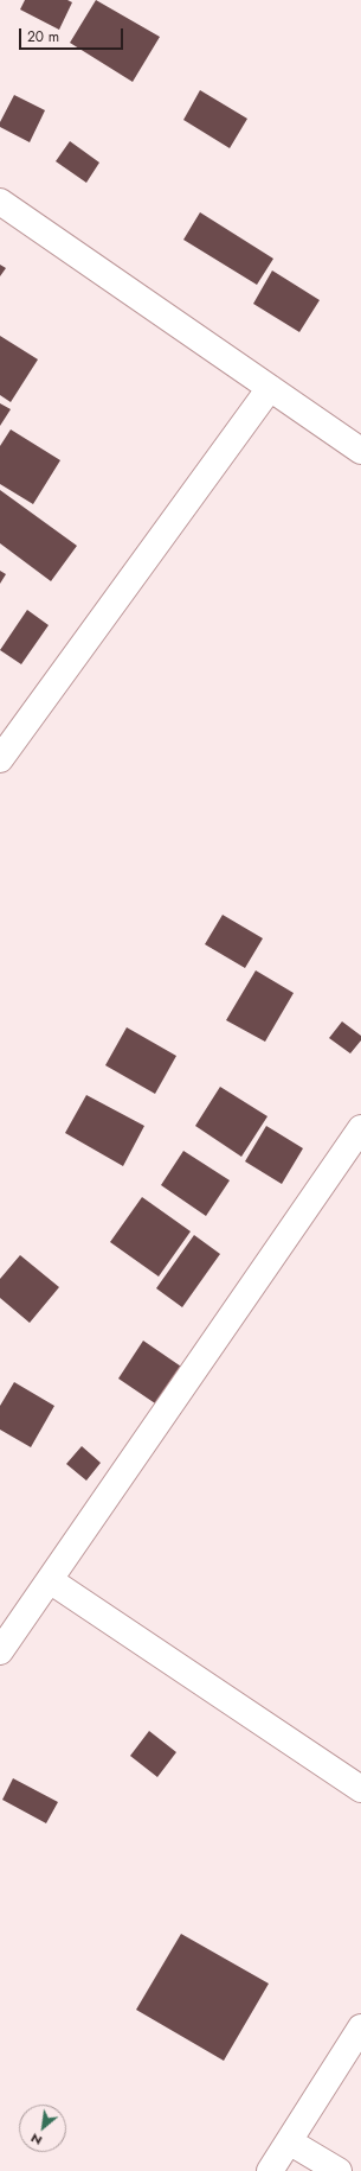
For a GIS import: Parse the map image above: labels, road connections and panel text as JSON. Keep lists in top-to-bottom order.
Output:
{
  "scale_bar": "20 m",
  "north": "bottom left"
}
